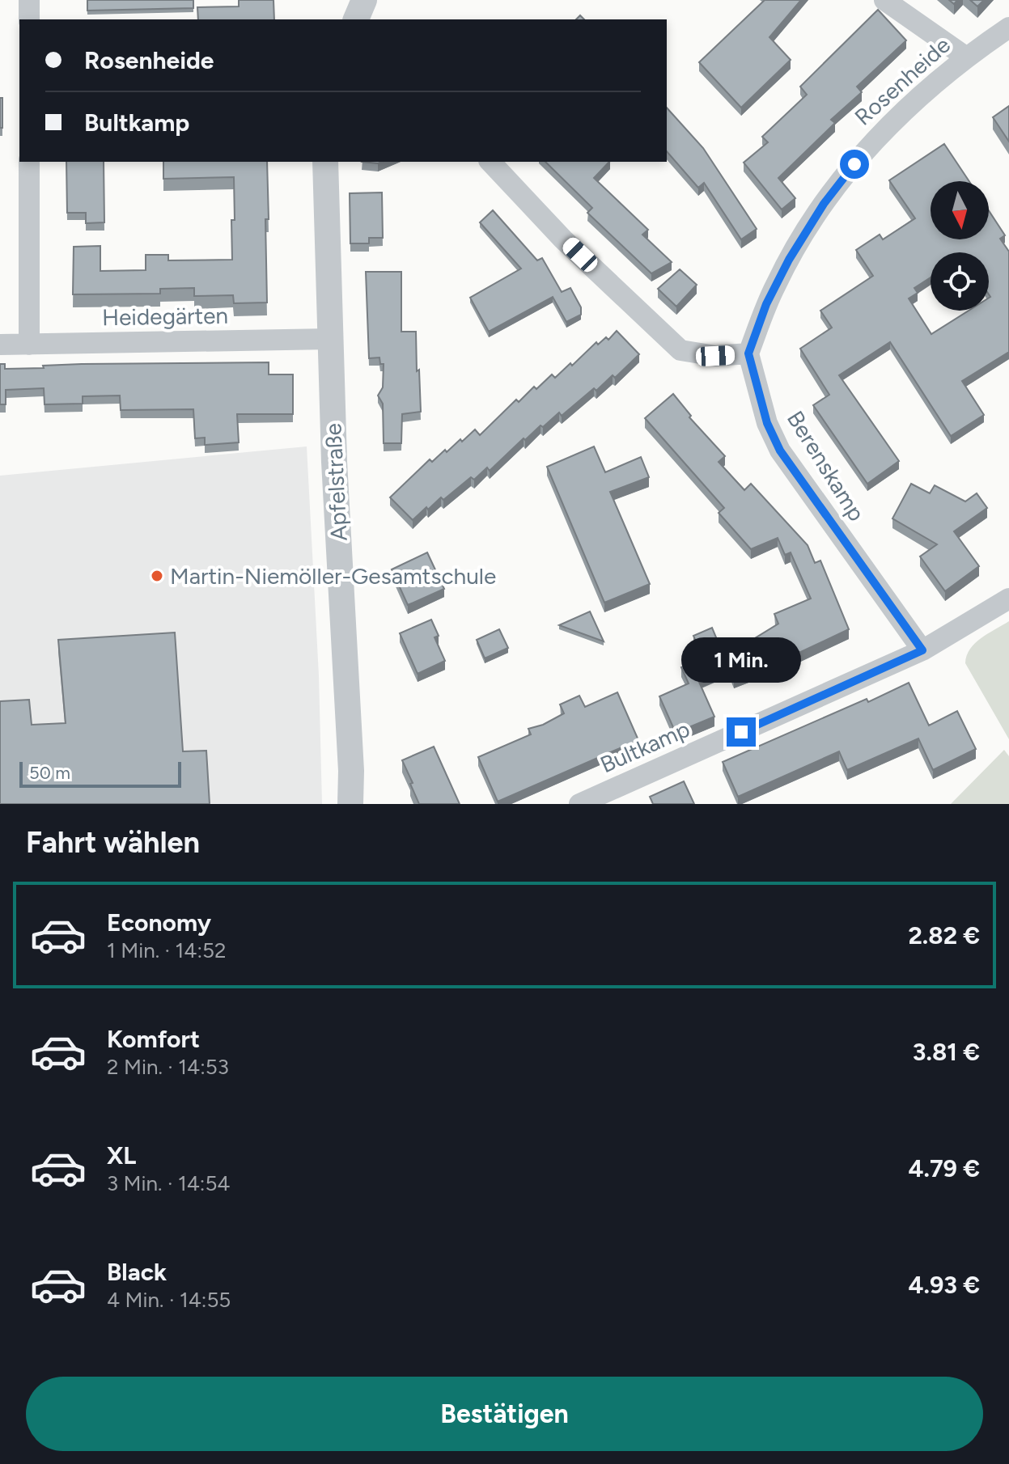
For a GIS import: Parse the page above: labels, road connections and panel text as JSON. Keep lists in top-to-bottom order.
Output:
{
  "streets": {
    "street": [
      "Rosenheide",
      "Heidegärten",
      "Berenskamp",
      "Apfelstraße",
      "Bultkamp"
    ]
  },
  "crossings": [
    ["Rosenheide", "Berenskamp"],
    ["Heidegärten", "Apfelstraße"],
    ["Berenskamp", "Bultkamp"]
  ],
  "places": ["Martin-Niemöller-Gesamtschule"],
  "scale_bar": "50 m",
  "north": "bottom",
  "page": {
    "banner": ["Rosenheide", "Bultkamp"],
    "bubble": "1 Min.",
    "scale": "50 m",
    "heading": "Fahrt wählen",
    "list": [
      {
        "name": "Economy",
        "note": "1 Min. · 14:52",
        "value": "2.82 €"
      },
      {
        "name": "Komfort",
        "note": "2 Min. · 14:53",
        "value": "3.81 €"
      },
      {
        "name": "XL",
        "note": "3 Min. · 14:54",
        "value": "4.79 €"
      },
      {
        "name": "Black",
        "note": "4 Min. · 14:55",
        "value": "4.93 €"
      }
    ],
    "buttons": "Bestätigen"
  }
}
